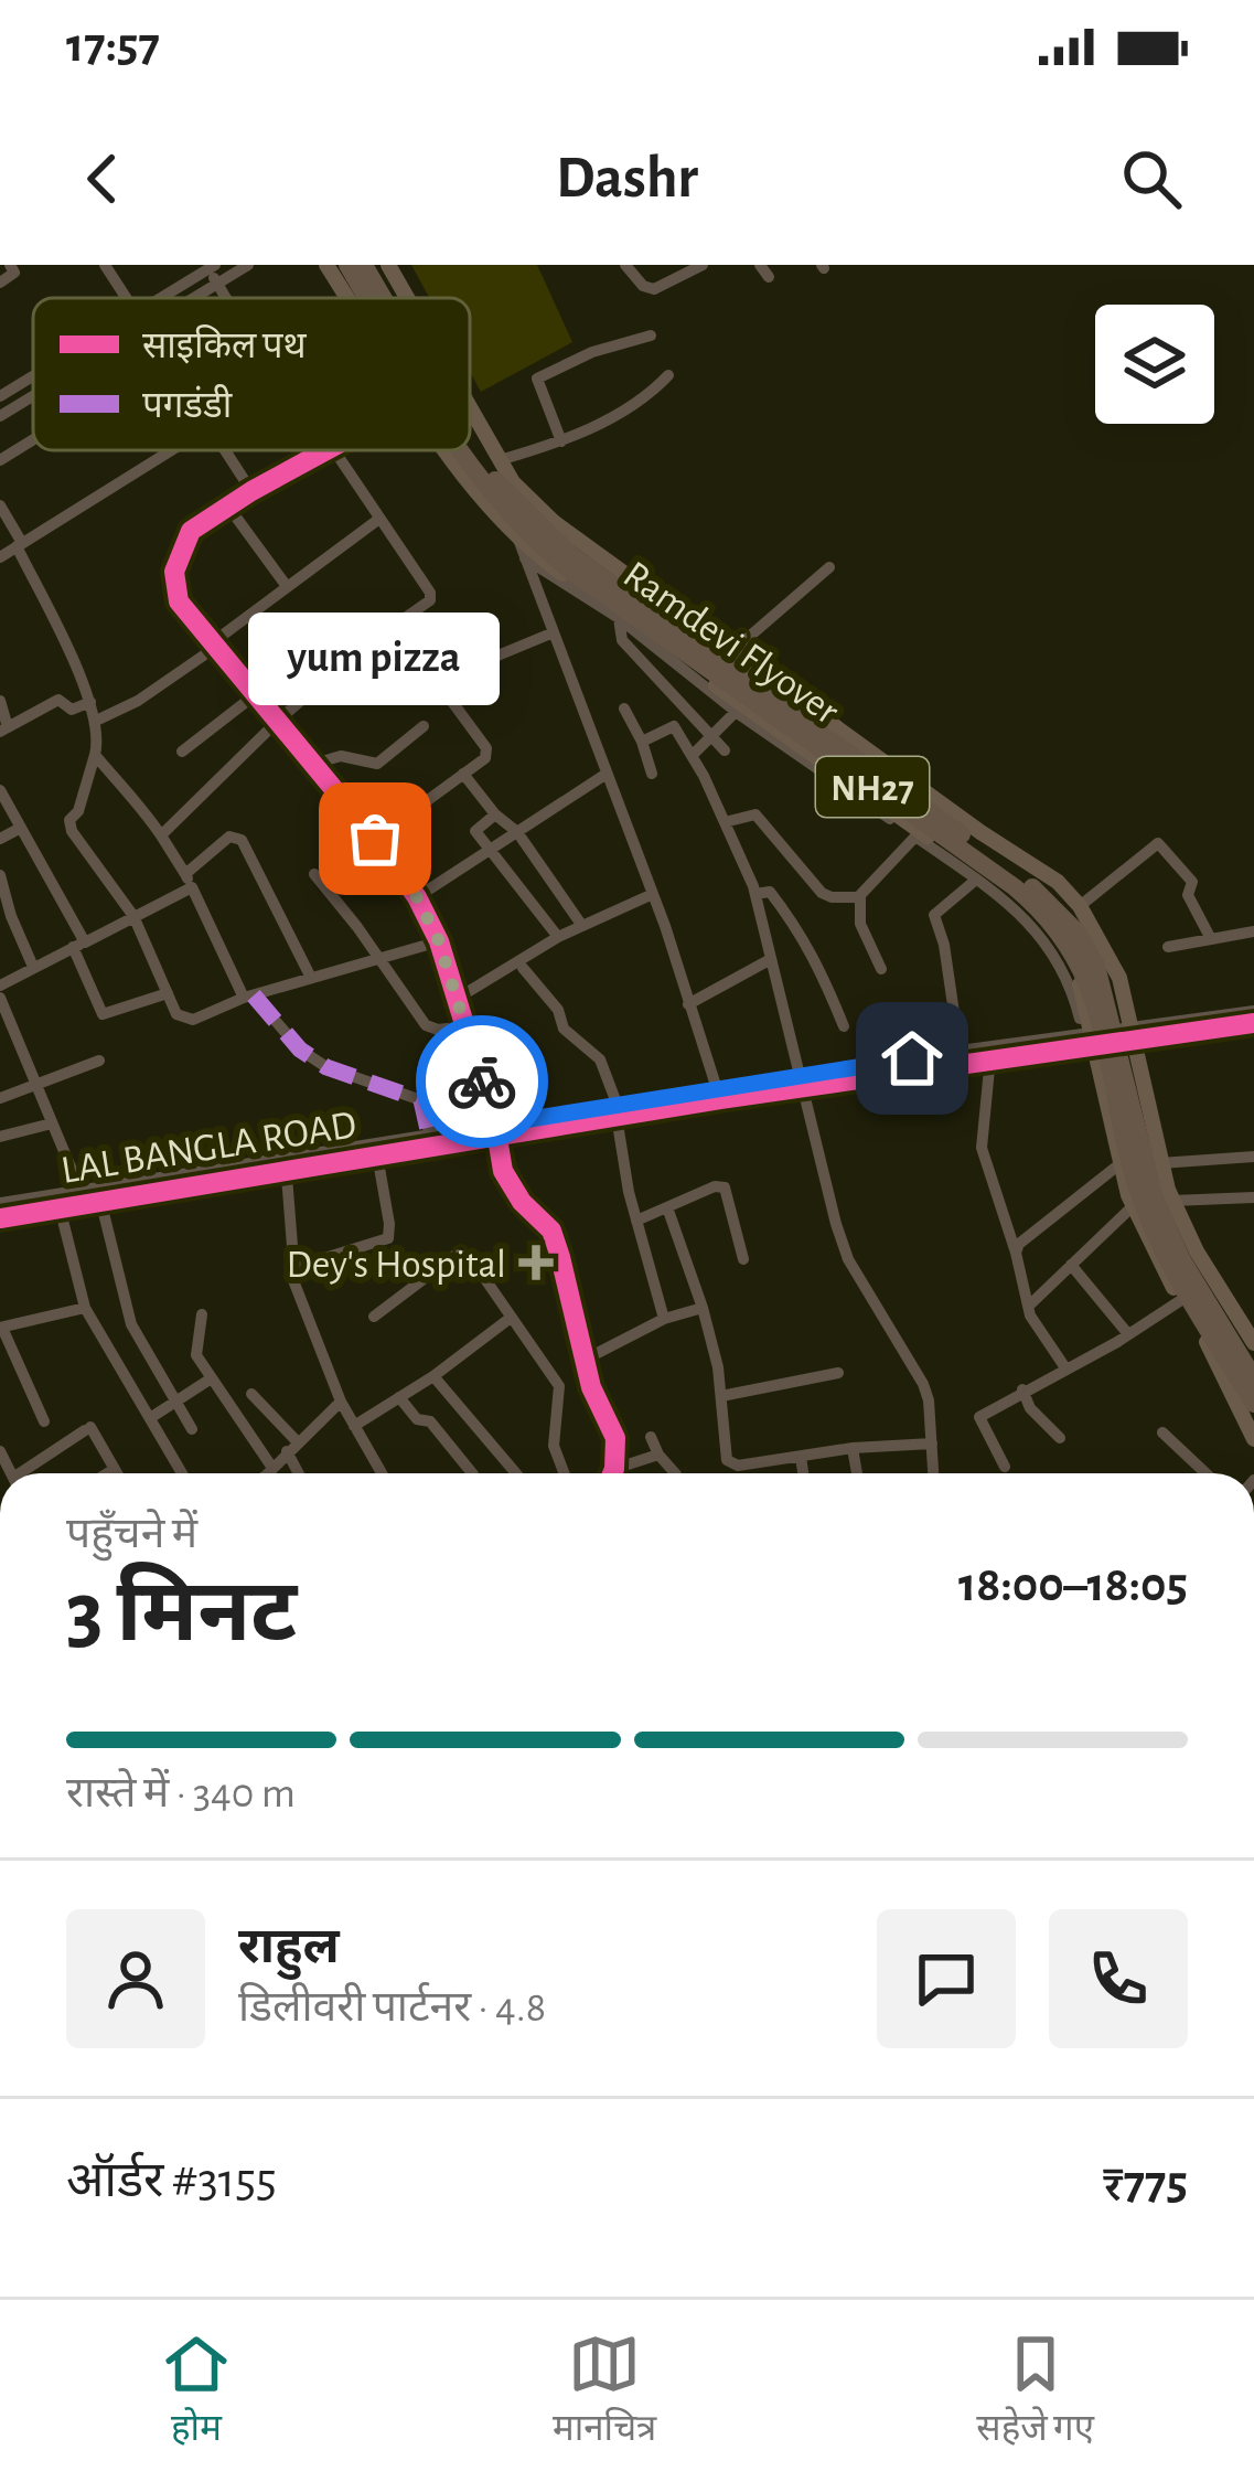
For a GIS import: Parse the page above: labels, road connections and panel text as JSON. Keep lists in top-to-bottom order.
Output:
{
  "streets": {
    "highway": ["Ramdevi Flyover", "NH27"],
    "street": ["LAL BANGLA ROAD"]
  },
  "places": {
    "other": ["yum pizza"],
    "health": ["Dey's Hospital"]
  },
  "legend": ["साइकिल पथ", "पगडंडी"],
  "page": {
    "status": "17:57",
    "header": "Dashr",
    "bubble": "yum pizza",
    "heading": ["3 मिनट", "पहुँचने में", "18:00–18:05"],
    "panel": [
      "राहुल",
      "डिलीवरी पार्टनर · 4.8",
      "ऑर्डर #3155",
      "₹775"
    ],
    "bar": "रास्ते में · 340 m",
    "tabs": ["होम", "मानचित्र", "सहेजे गए"]
  }
}
